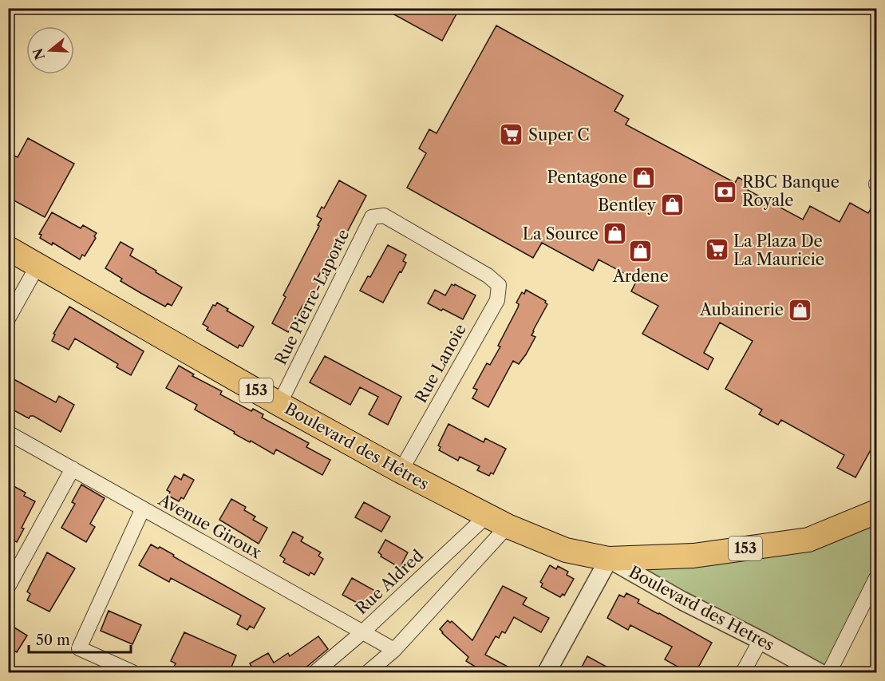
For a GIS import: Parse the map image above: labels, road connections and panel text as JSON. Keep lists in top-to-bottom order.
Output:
{
  "streets": {
    "main road": ["153", "Boulevard des Hêtres"],
    "street": [
      "Rue Pierre-Laporte",
      "Rue Lanoie",
      "Avenue Giroux",
      "Rue Aldred",
      "Boulevard des Hetres"
    ]
  },
  "crossings": [
    ["Rue Pierre-Laporte", "Rue Lanoie"],
    ["Rue Pierre-Laporte", "Boulevard des Hêtres"],
    ["Rue Lanoie", "Boulevard des Hêtres"],
    ["153", "Boulevard des Hêtres"],
    ["153", "Rue Aldred"],
    ["153", "Boulevard des Hetres"],
    ["Boulevard des Hêtres", "Rue Aldred"],
    ["Avenue Giroux", "Rue Aldred"]
  ],
  "places": {
    "supermarket": ["Super C", "La Plaza De La Mauricie"],
    "shop": [
      "Pentagone",
      "Bentley",
      "La Source",
      "Ardene",
      "Aubainerie"
    ],
    "bank": ["RBC Banque Royale"]
  },
  "scale_bar": "50 m",
  "north": "left"
}
